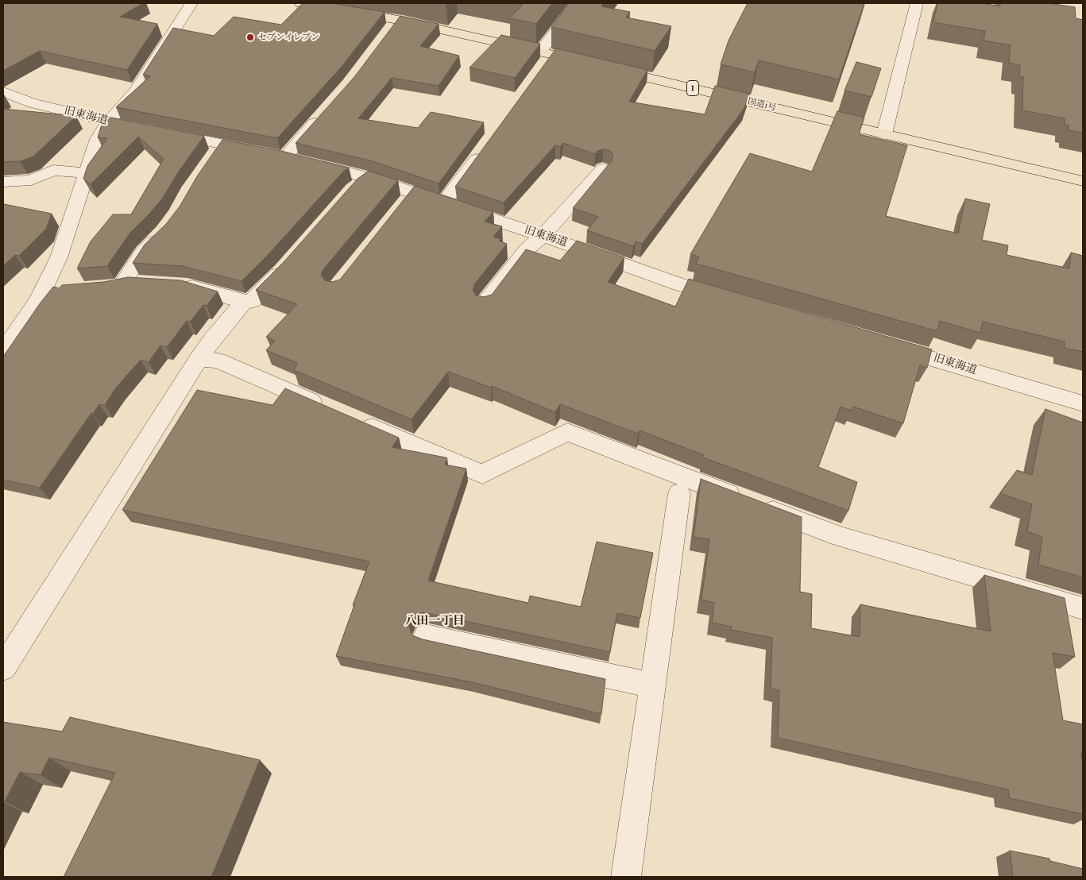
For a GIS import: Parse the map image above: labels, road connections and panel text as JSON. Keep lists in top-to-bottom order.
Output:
{
  "streets": {
    "highway": ["1", "国道1号"],
    "street": ["旧東海道"]
  },
  "districts": ["八田一丁目"],
  "places": ["セブンイレブン"]
}
